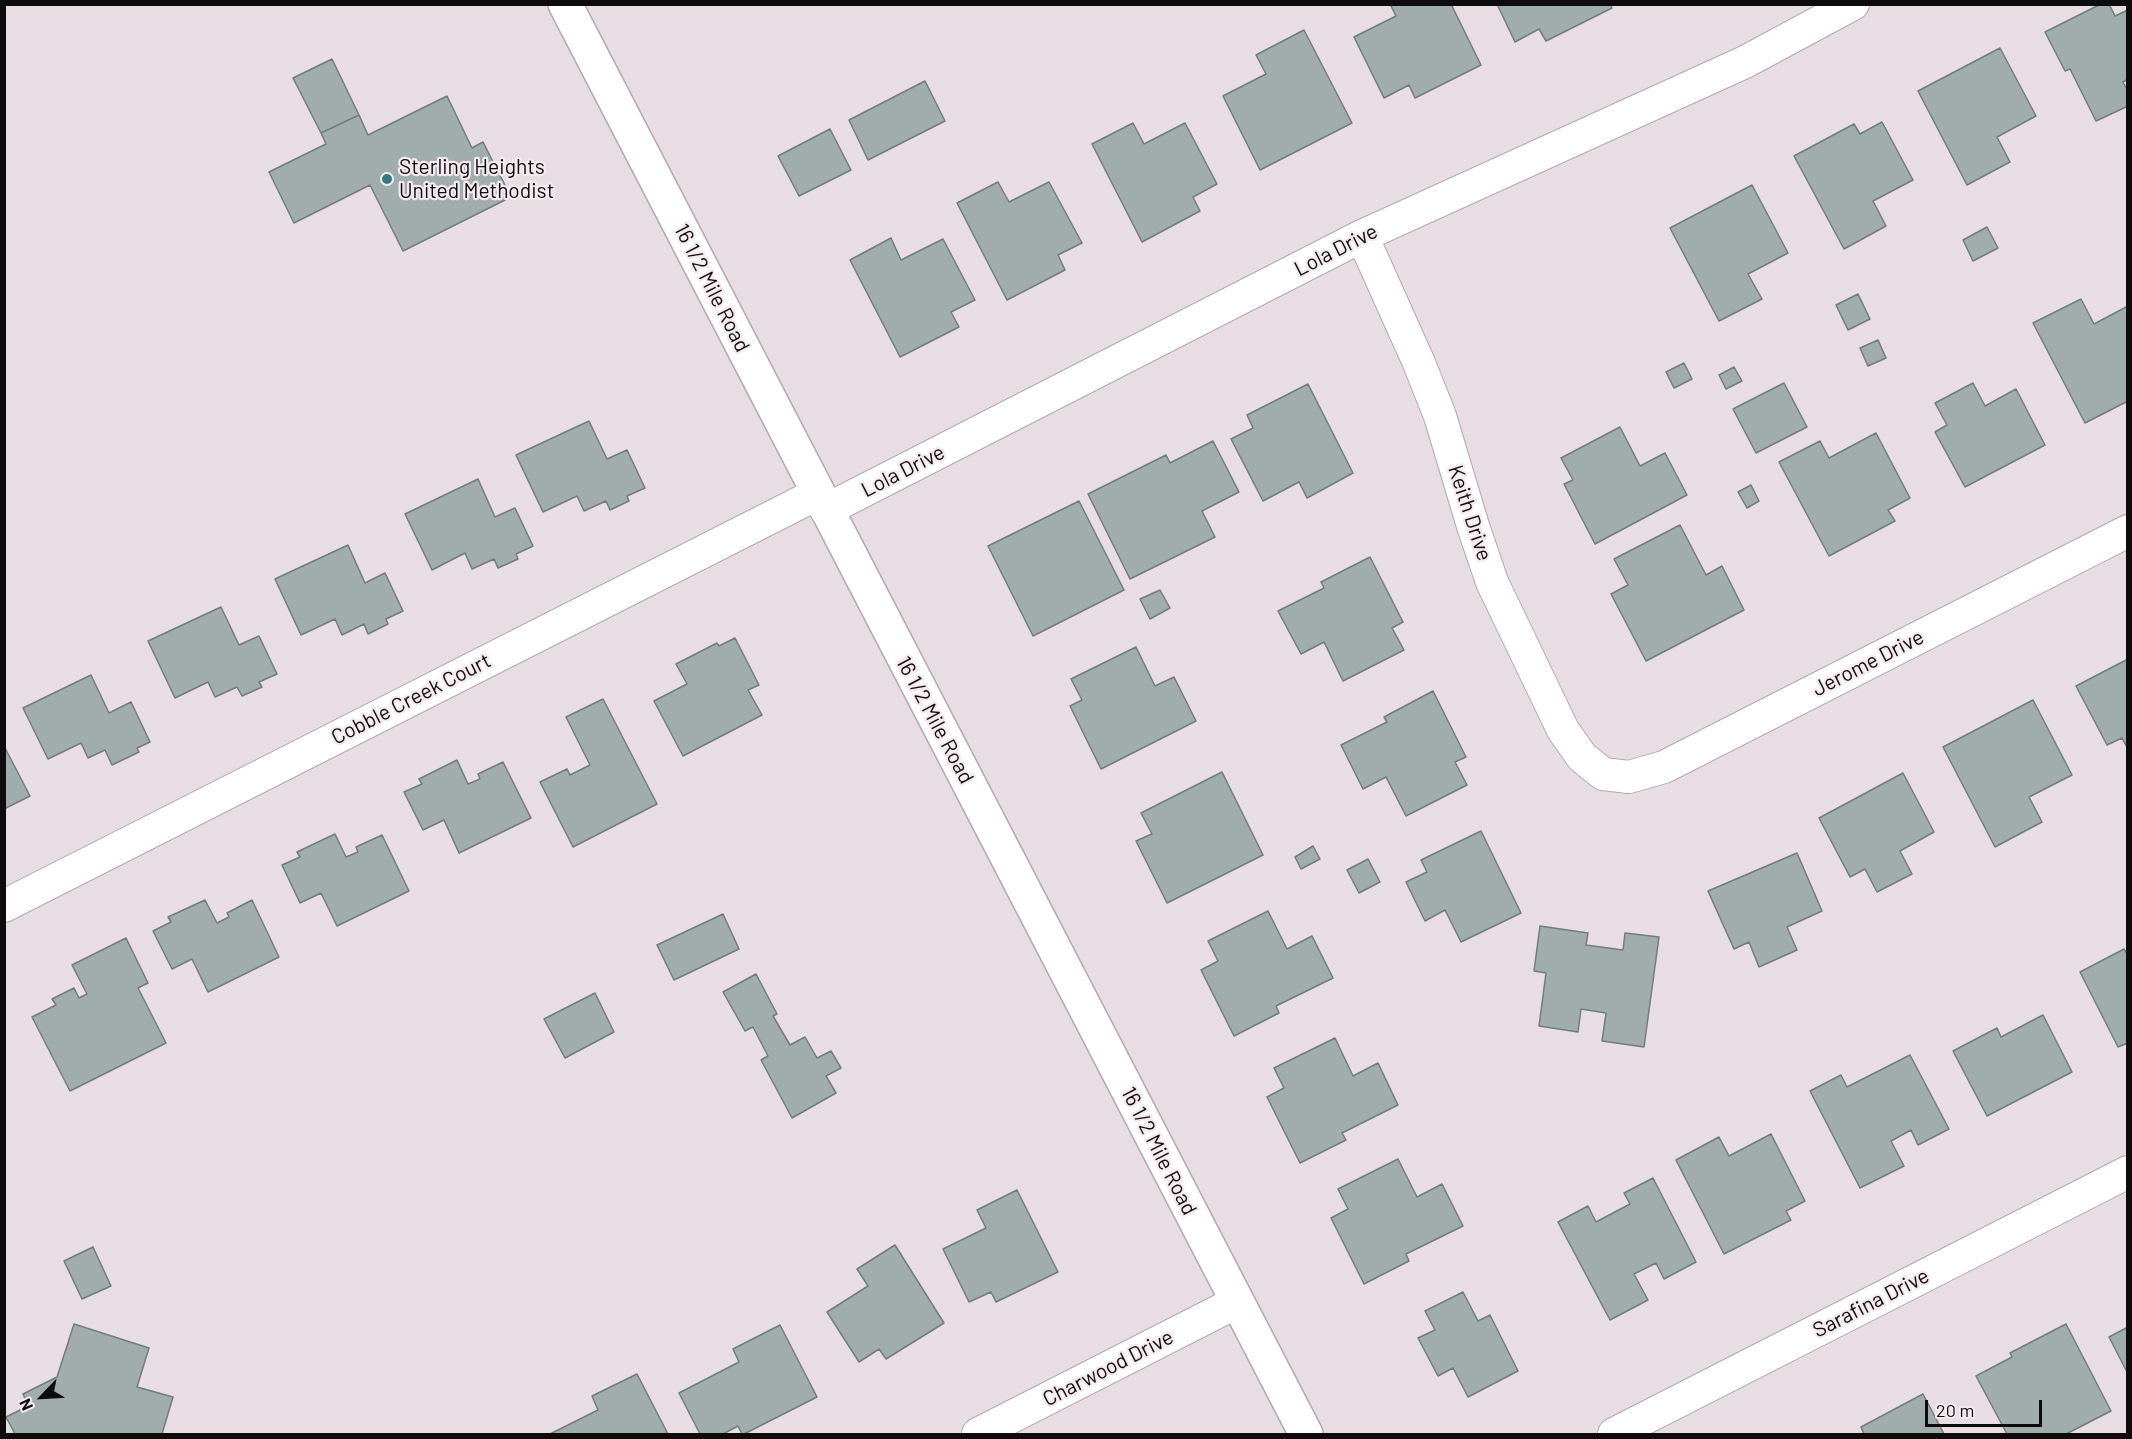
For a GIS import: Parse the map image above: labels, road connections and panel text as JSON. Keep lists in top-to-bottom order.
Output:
{
  "streets": {
    "street": [
      "Lola Drive",
      "16 1/2 Mile Road",
      "Keith Drive",
      "Jerome Drive",
      "Cobble Creek Court",
      "Sarafina Drive",
      "Charwood Drive"
    ]
  },
  "crossings": [
    ["Lola Drive", "16 1/2 Mile Road"],
    ["Lola Drive", "Keith Drive"],
    ["Lola Drive", "Cobble Creek Court"],
    ["16 1/2 Mile Road", "Cobble Creek Court"],
    ["16 1/2 Mile Road", "Charwood Drive"],
    ["Keith Drive", "Jerome Drive"]
  ],
  "places": ["Sterling Heights United Methodist"],
  "scale_bar": "20 m",
  "north": "bottom left"
}
